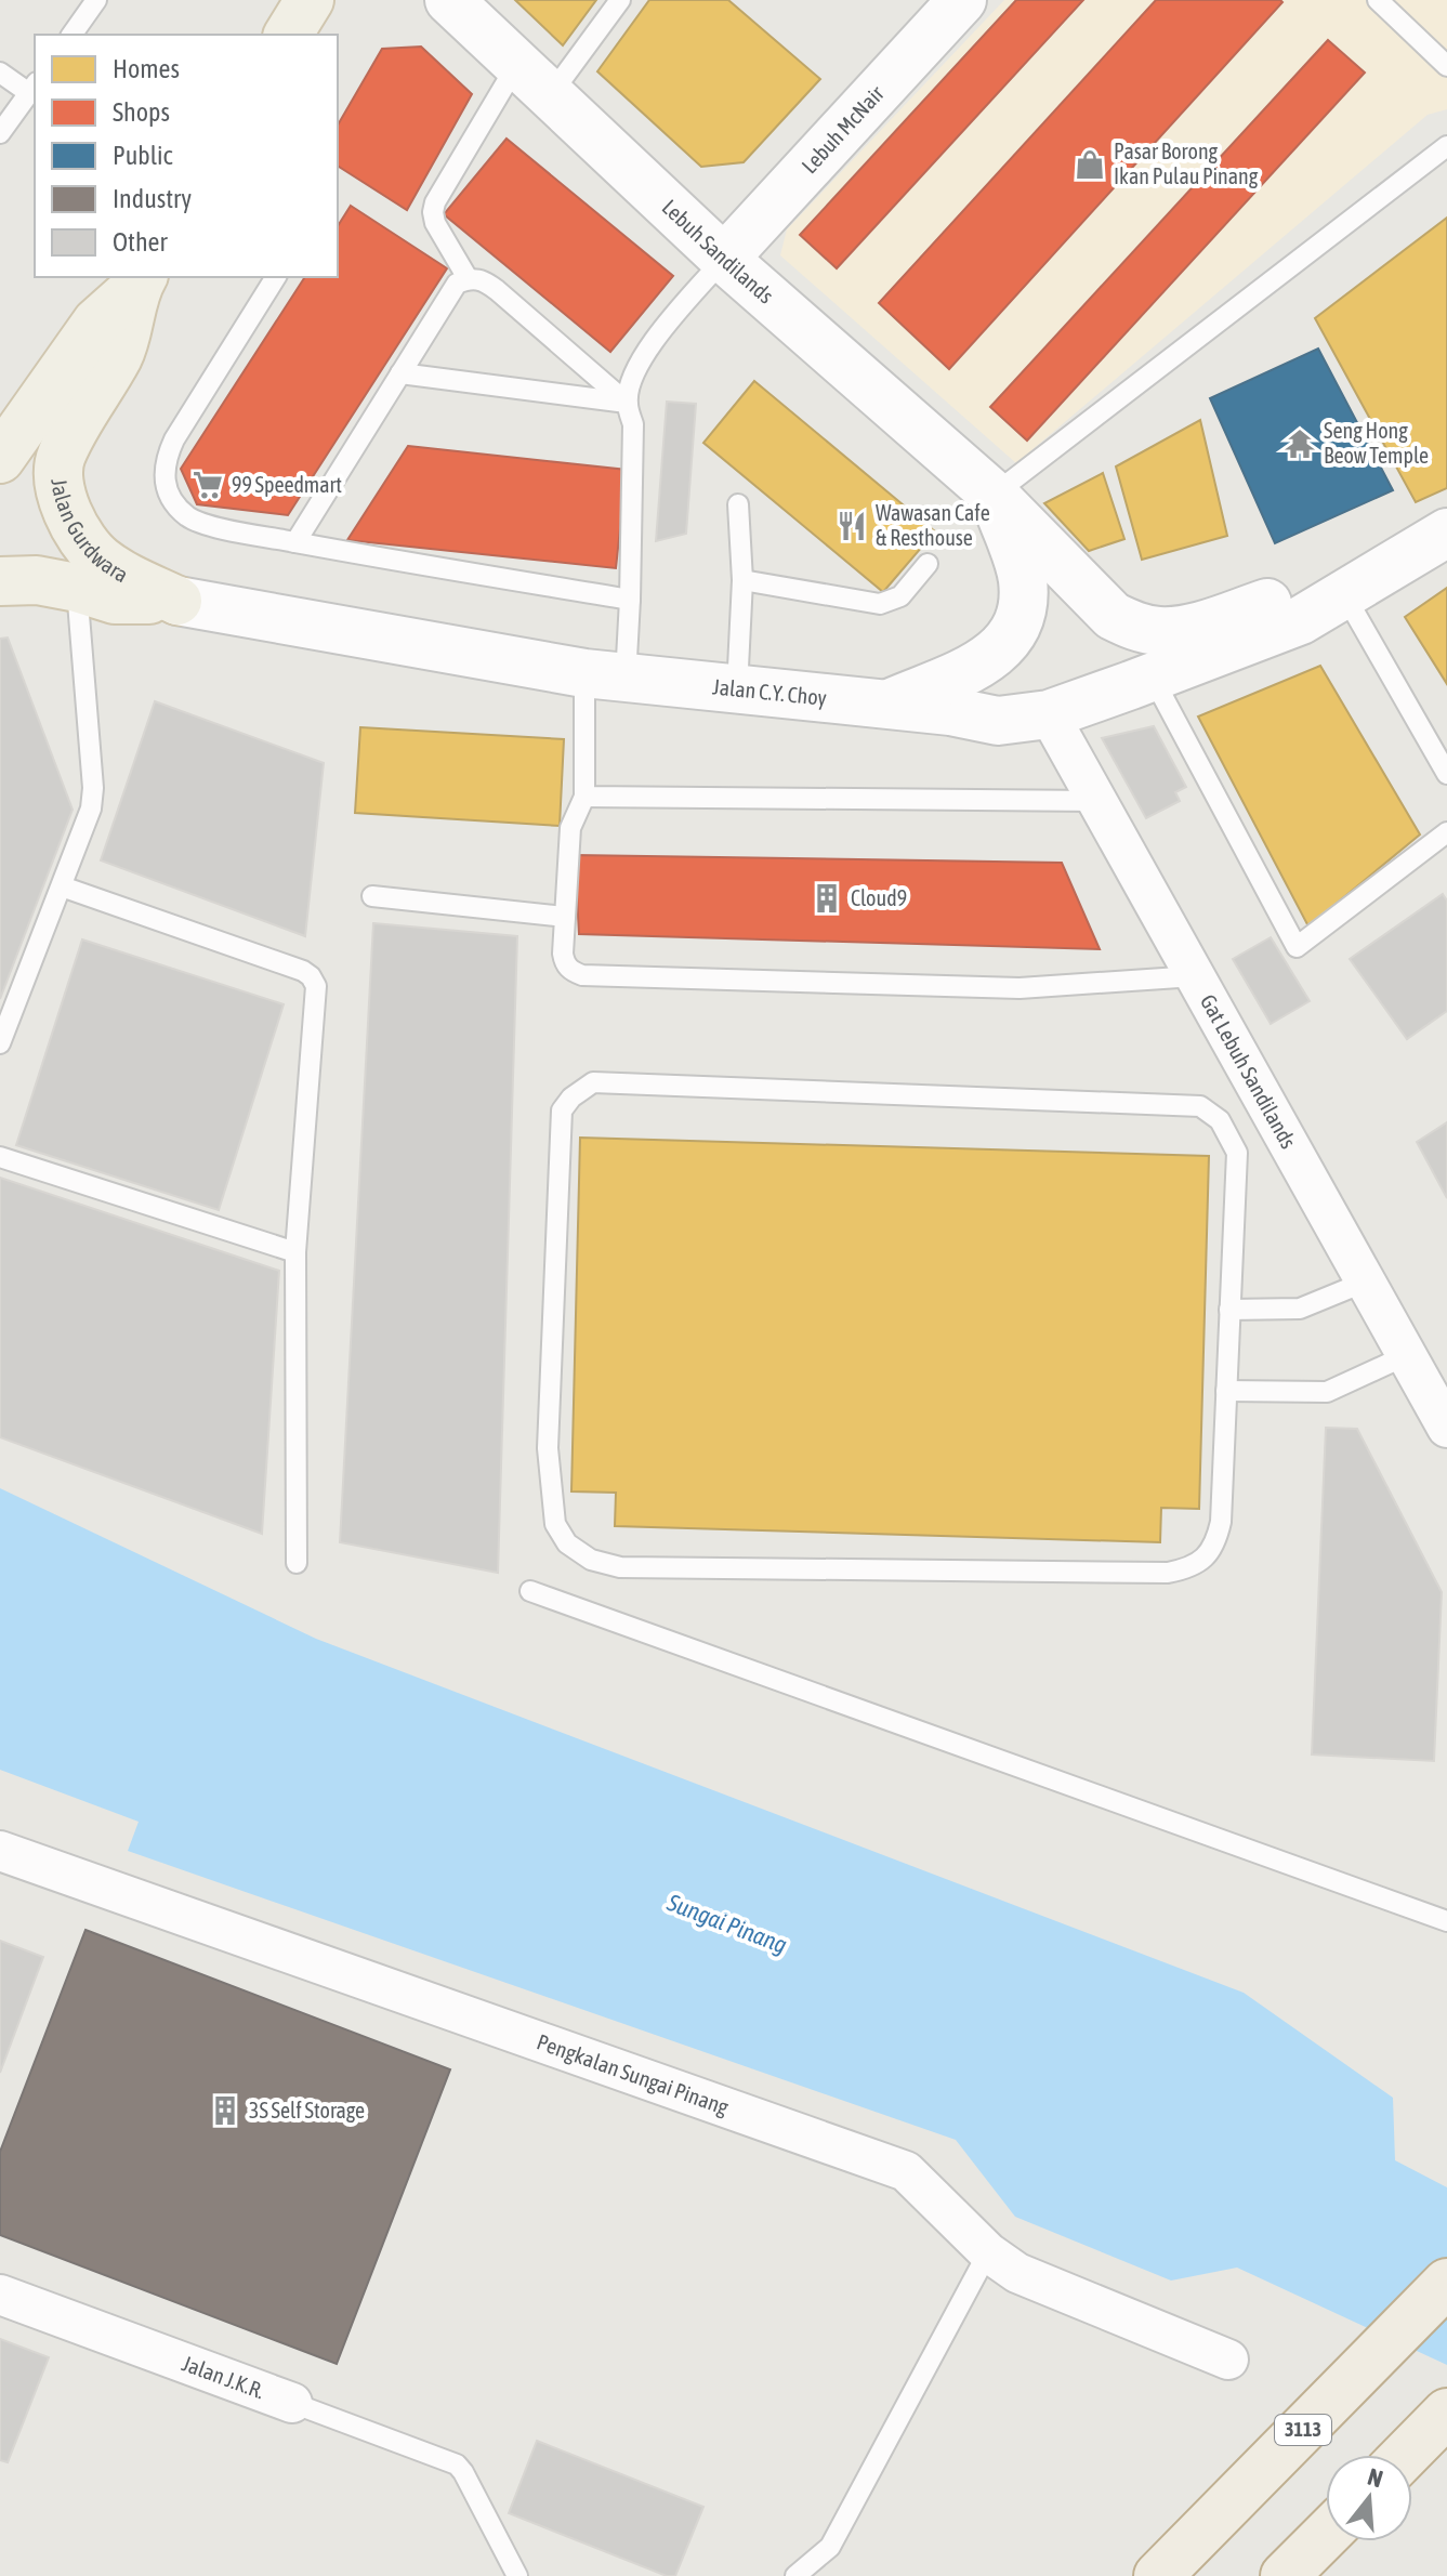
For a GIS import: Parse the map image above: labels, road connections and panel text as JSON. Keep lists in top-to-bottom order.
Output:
{
  "streets": {
    "highway": ["3113"],
    "main road": ["Jalan Gurdwara"],
    "street": [
      "Lebuh McNair",
      "Lebuh Sandilands",
      "Jalan C.Y. Choy",
      "Gat Lebuh Sandilands",
      "Pengkalan Sungai Pinang",
      "Jalan J.K.R."
    ]
  },
  "crossings": [
    ["Lebuh McNair", "Lebuh Sandilands"],
    ["Lebuh Sandilands", "Jalan C.Y. Choy"],
    ["Jalan Gurdwara", "Jalan C.Y. Choy"],
    ["Jalan C.Y. Choy", "Gat Lebuh Sandilands"]
  ],
  "water": ["Sungai Pinang"],
  "places": {
    "shop": ["Pasar Borong Ikan Pulau Pinang"],
    "temple": ["Seng Hong Beow Temple"],
    "supermarket": ["99 Speedmart"],
    "restaurant": ["Wawasan Cafe & Resthouse"],
    "building": ["Cloud9", "3S Self Storage"]
  },
  "legend": [
    "Homes",
    "Shops",
    "Public",
    "Industry",
    "Other"
  ],
  "north": "top"
}
